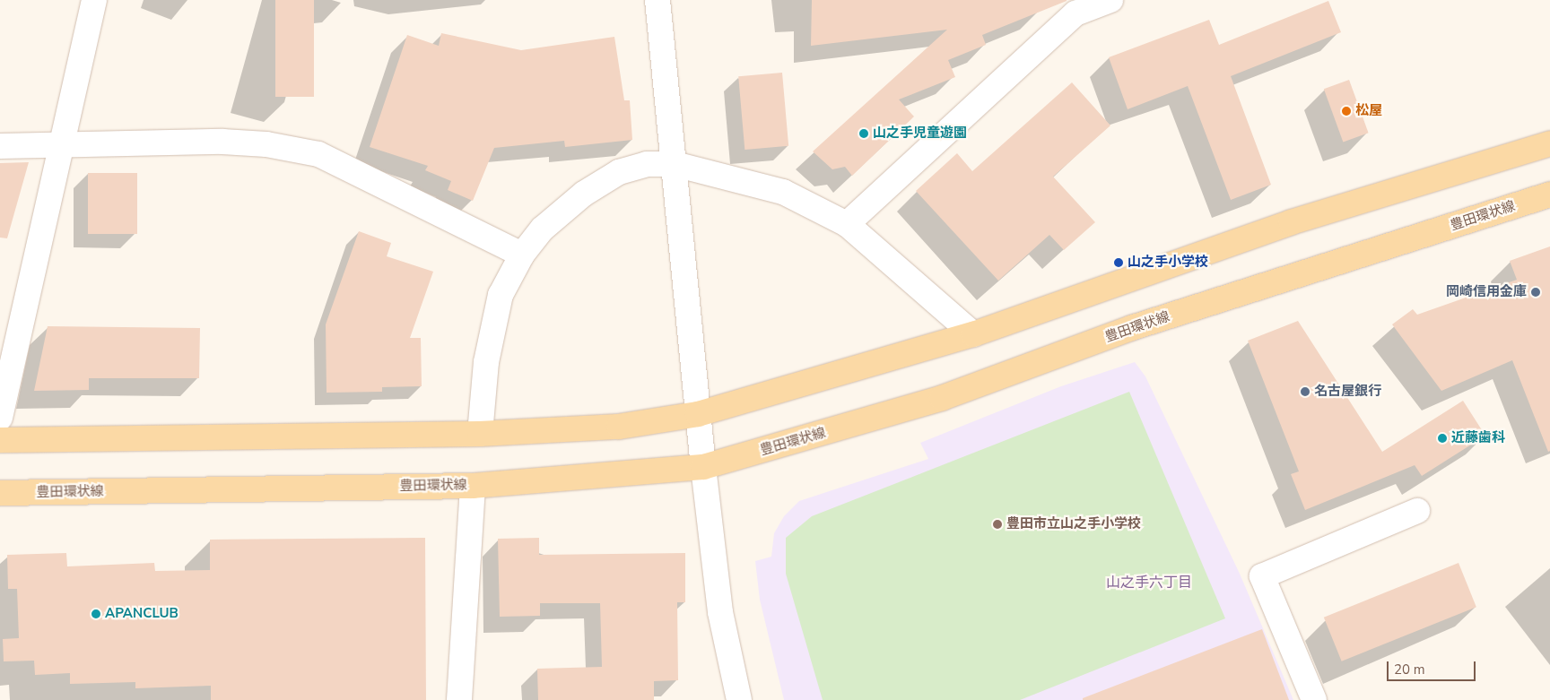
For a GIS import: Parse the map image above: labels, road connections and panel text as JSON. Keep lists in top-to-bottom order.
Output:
{
  "streets": {
    "main road": ["豊田環状線"]
  },
  "districts": ["山之手六丁目"],
  "places": [
    "松屋",
    "山之手児童遊園",
    "山之手小学校",
    "岡崎信用金庫",
    "名古屋銀行",
    "近藤歯科",
    "豊田市立山之手小学校",
    "APANCLUB"
  ],
  "scale_bar": "20 m"
}
